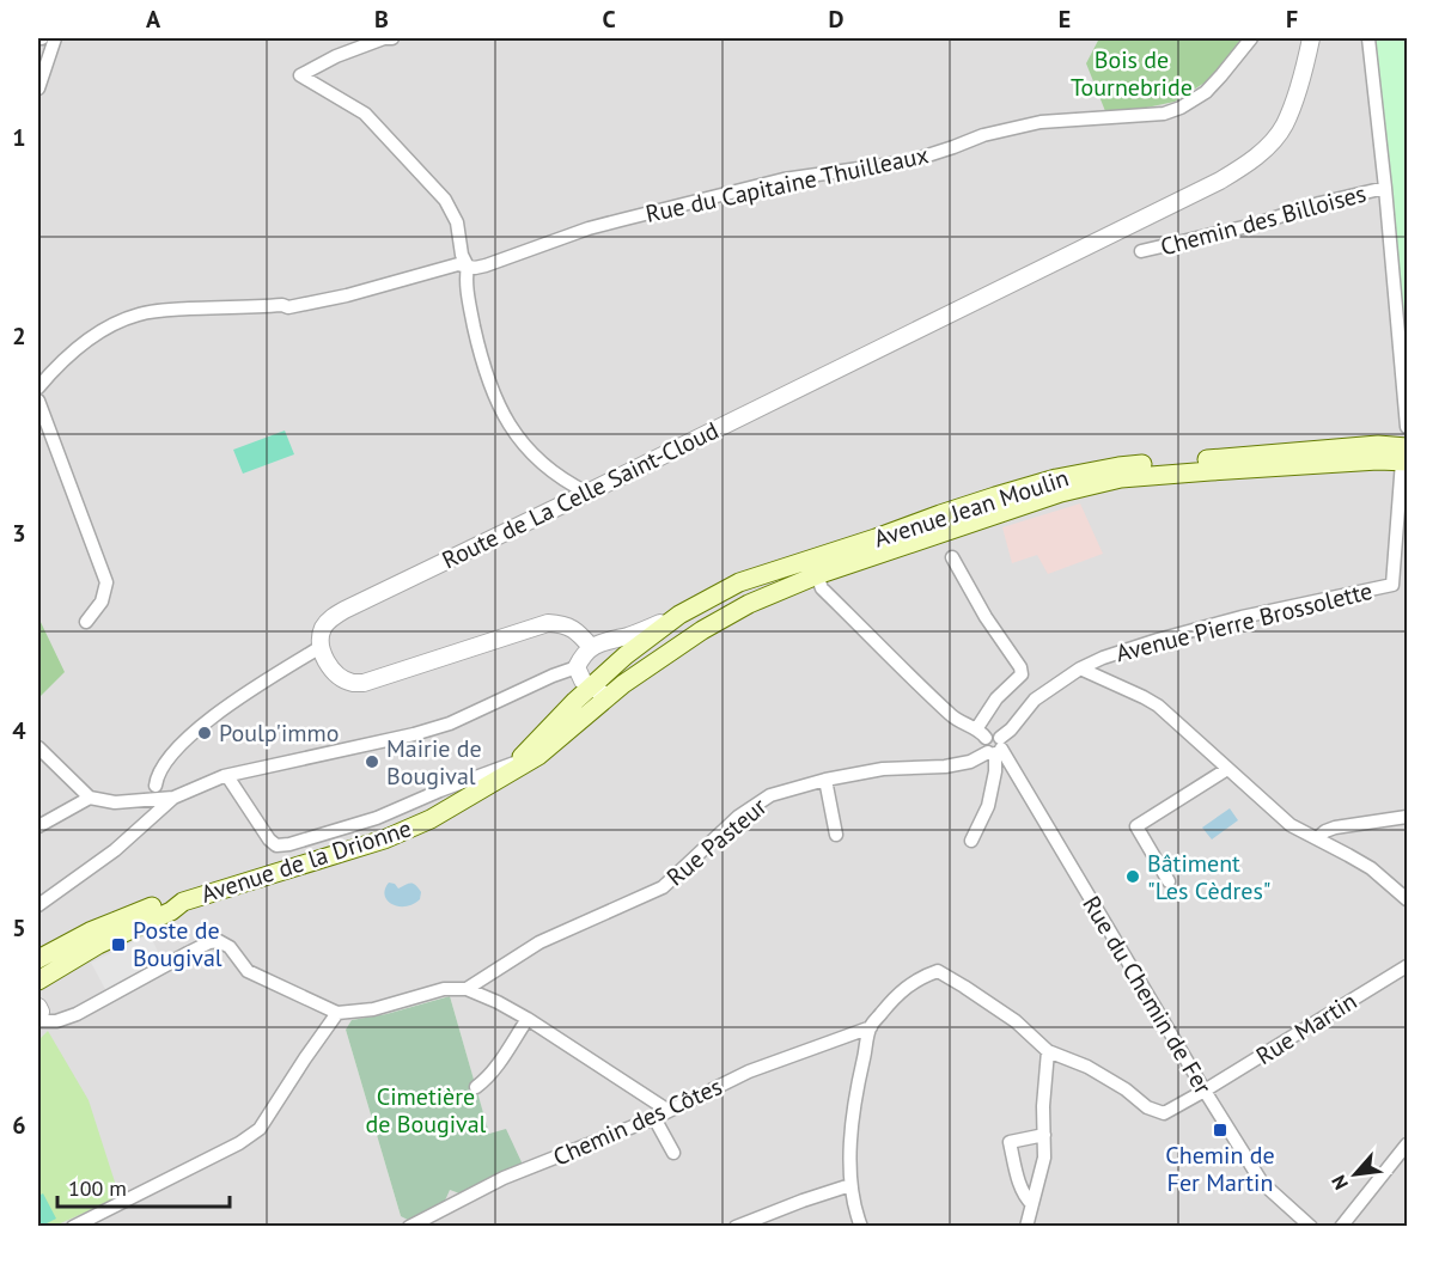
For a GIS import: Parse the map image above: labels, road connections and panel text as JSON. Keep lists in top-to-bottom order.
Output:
{
  "streets": {
    "main road": ["Avenue Jean Moulin", "Avenue de la Drionne"],
    "street": [
      "Rue du Capitaine Thuilleaux",
      "Chemin des Billoises",
      "Route de La Celle Saint-Cloud",
      "Avenue Pierre Brossolette",
      "Rue Pasteur",
      "Rue du Chemin de Fer",
      "Rue Martin",
      "Chemin des Côtes"
    ]
  },
  "crossings": [
    ["Avenue Jean Moulin", "Avenue Pierre Brossolette"],
    ["Avenue Jean Moulin", "Avenue de la Drionne"],
    ["Avenue Pierre Brossolette", "Rue Pasteur"],
    ["Avenue Pierre Brossolette", "Rue du Chemin de Fer"],
    ["Rue Pasteur", "Rue du Chemin de Fer"],
    ["Rue du Chemin de Fer", "Rue Martin"]
  ],
  "parks": ["Bois de Tournebride", "Cimetière de Bougival"],
  "places": {
    "other": ["Poulp'immo", "Mairie de Bougival", "Bâtiment \"Les Cèdres\""],
    "transit": ["Poste de Bougival", "Chemin de Fer Martin"]
  },
  "scale_bar": "100 m",
  "north": "bottom left",
  "grid": {
    "columns": [
      "A",
      "B",
      "C",
      "D",
      "E",
      "F"
    ],
    "rows": [
      "1",
      "2",
      "3",
      "4",
      "5",
      "6"
    ]
  }
}
